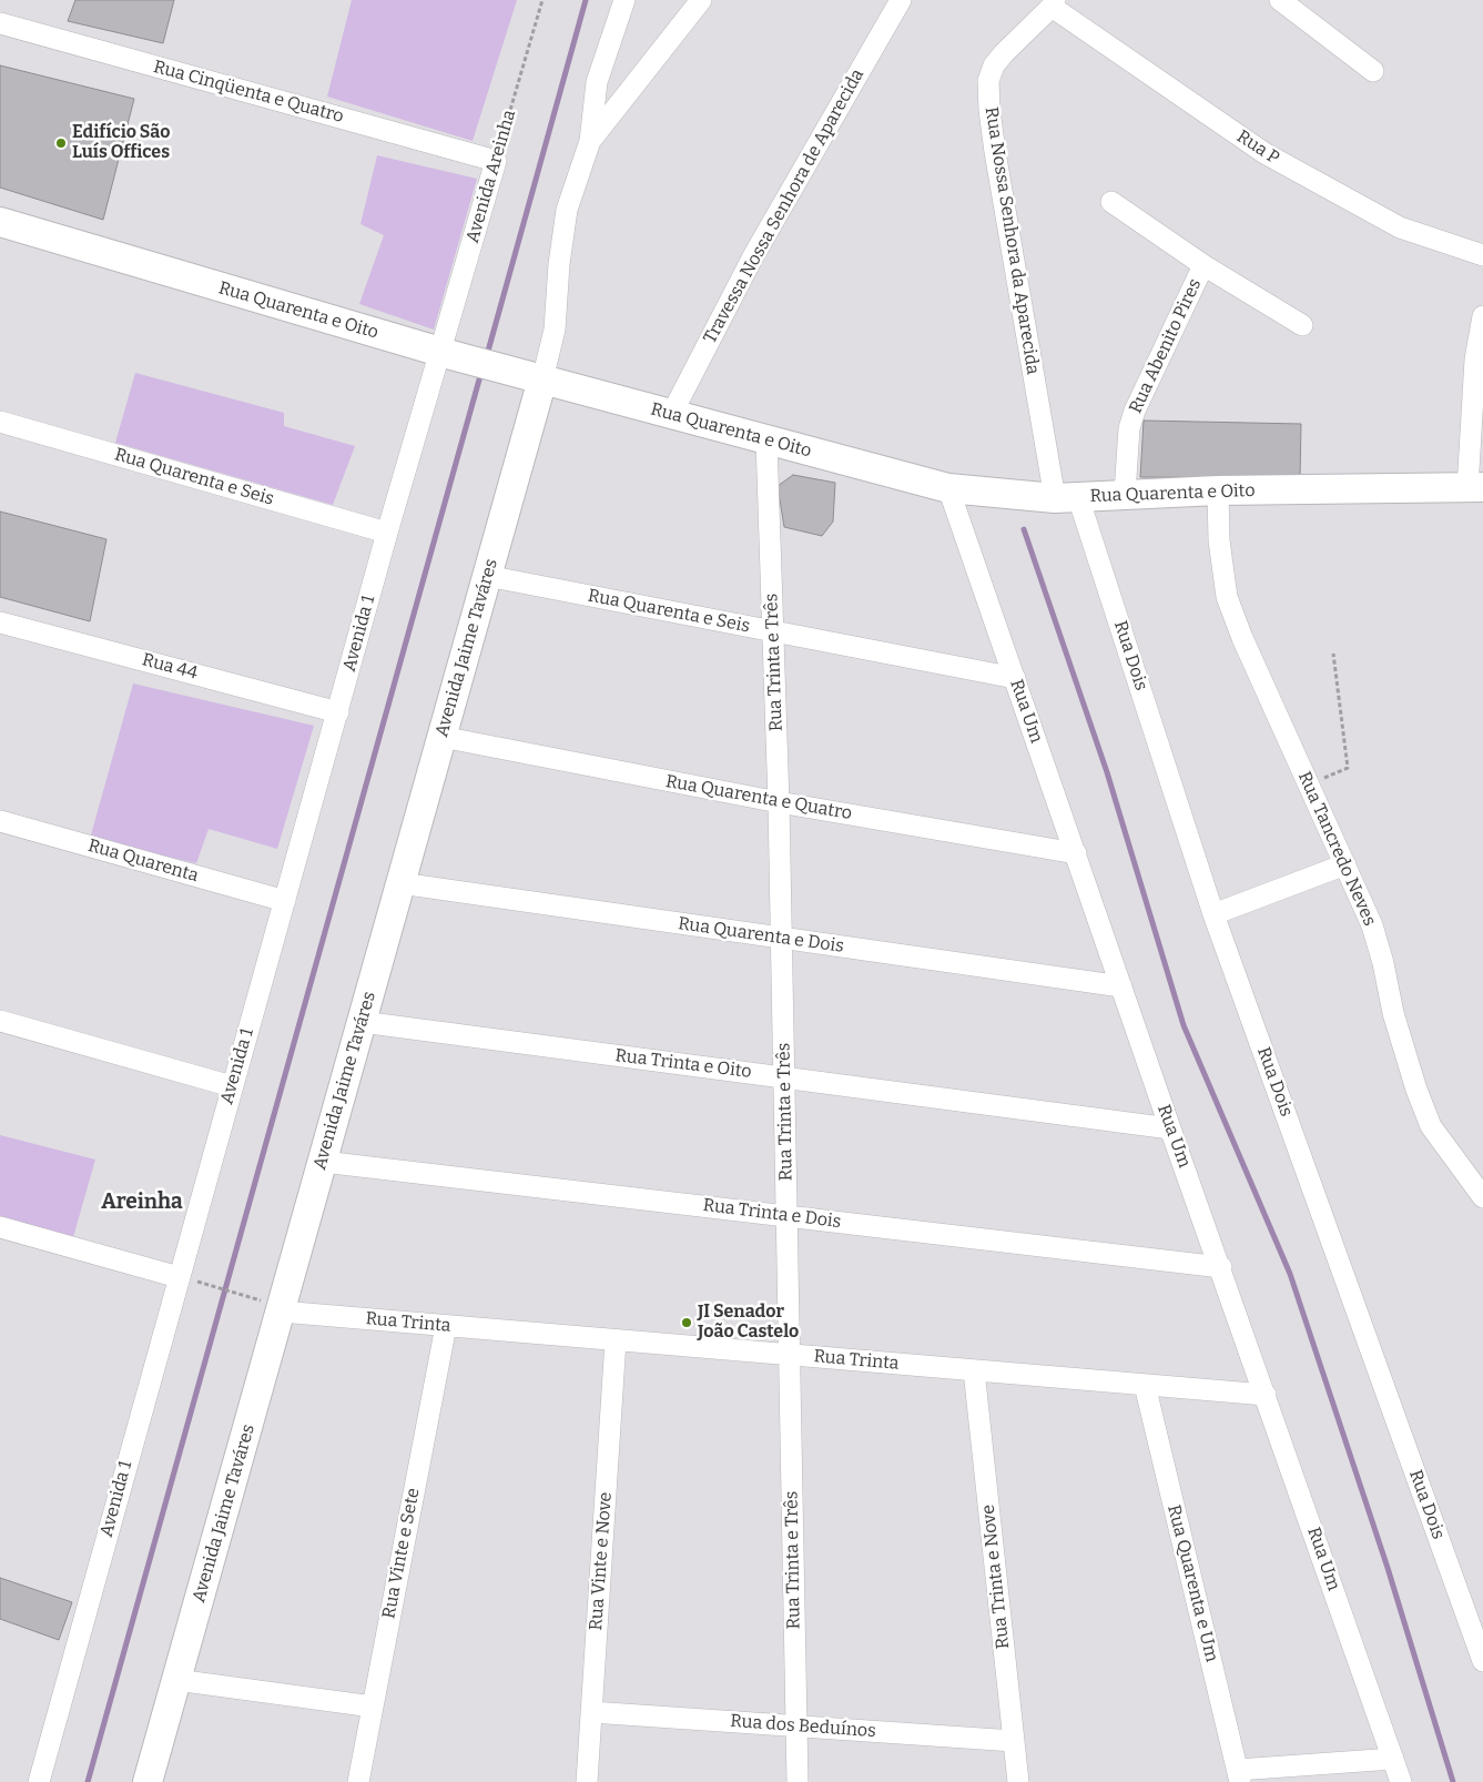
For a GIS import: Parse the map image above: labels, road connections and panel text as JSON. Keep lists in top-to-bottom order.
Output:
{
  "streets": {
    "main road": ["Rua Quarenta e Oito", "Avenida Jaime Taváres"],
    "street": [
      "Rua Cinqüenta e Quatro",
      "Rua P",
      "Avenida Areinha",
      "Travessa Nossa Senhora de Aparecida",
      "Rua Nossa Senhora da Aparecida",
      "Rua Abenito Pires",
      "Rua Quarenta e Seis",
      "Avenida 1",
      "Rua Dois",
      "Rua Trinta e Três",
      "Rua 44",
      "Rua Um",
      "Rua Quarenta e Quatro",
      "Rua Tancredo Neves",
      "Rua Quarenta",
      "Rua Quarenta e Dois",
      "Rua Trinta e Oito",
      "Rua Trinta e Dois",
      "Rua Trinta",
      "Rua Vinte e Sete",
      "Rua Vinte e Nove",
      "Rua Trinta e Nove",
      "Rua Quarenta e Um",
      "Rua dos Beduínos"
    ]
  },
  "crossings": [
    ["Rua Cinqüenta e Quatro", "Avenida Areinha"],
    ["Rua P", "Rua Nossa Senhora da Aparecida"],
    ["Avenida Areinha", "Rua Quarenta e Oito"],
    ["Avenida Areinha", "Avenida 1"],
    ["Travessa Nossa Senhora de Aparecida", "Rua Quarenta e Oito"],
    ["Rua Nossa Senhora da Aparecida", "Rua Quarenta e Oito"],
    ["Rua Nossa Senhora da Aparecida", "Rua Dois"],
    ["Rua Quarenta e Oito", "Rua Abenito Pires"],
    ["Rua Quarenta e Oito", "Avenida 1"],
    ["Rua Quarenta e Oito", "Avenida Jaime Taváres"],
    ["Rua Quarenta e Oito", "Rua Dois"],
    ["Rua Quarenta e Oito", "Rua Trinta e Três"],
    ["Rua Quarenta e Oito", "Rua Um"],
    ["Rua Quarenta e Oito", "Rua Tancredo Neves"],
    ["Rua Quarenta e Seis", "Avenida 1"],
    ["Rua Quarenta e Seis", "Avenida Jaime Taváres"],
    ["Rua Quarenta e Seis", "Rua Trinta e Três"],
    ["Rua Quarenta e Seis", "Rua Um"],
    ["Avenida 1", "Rua 44"],
    ["Avenida 1", "Rua Quarenta"],
    ["Avenida Jaime Taváres", "Rua Quarenta e Quatro"],
    ["Avenida Jaime Taváres", "Rua Quarenta e Dois"],
    ["Avenida Jaime Taváres", "Rua Trinta e Oito"],
    ["Avenida Jaime Taváres", "Rua Trinta e Dois"],
    ["Avenida Jaime Taváres", "Rua Trinta"],
    ["Rua Trinta e Três", "Rua Quarenta e Quatro"],
    ["Rua Trinta e Três", "Rua Quarenta e Dois"],
    ["Rua Trinta e Três", "Rua Trinta e Oito"],
    ["Rua Trinta e Três", "Rua Trinta e Dois"],
    ["Rua Trinta e Três", "Rua Trinta"],
    ["Rua Trinta e Três", "Rua dos Beduínos"],
    ["Rua Um", "Rua Quarenta e Quatro"],
    ["Rua Um", "Rua Quarenta e Dois"],
    ["Rua Um", "Rua Trinta e Oito"],
    ["Rua Um", "Rua Trinta e Dois"],
    ["Rua Um", "Rua Trinta"],
    ["Rua Trinta", "Rua Vinte e Sete"],
    ["Rua Trinta", "Rua Vinte e Nove"],
    ["Rua Trinta", "Rua Trinta e Nove"],
    ["Rua Trinta", "Rua Quarenta e Um"],
    ["Rua Vinte e Nove", "Rua dos Beduínos"],
    ["Rua Trinta e Nove", "Rua dos Beduínos"]
  ],
  "districts": ["Areinha"],
  "places": ["Edifício São Luís Offices", "JI Senador João Castelo"]
}
